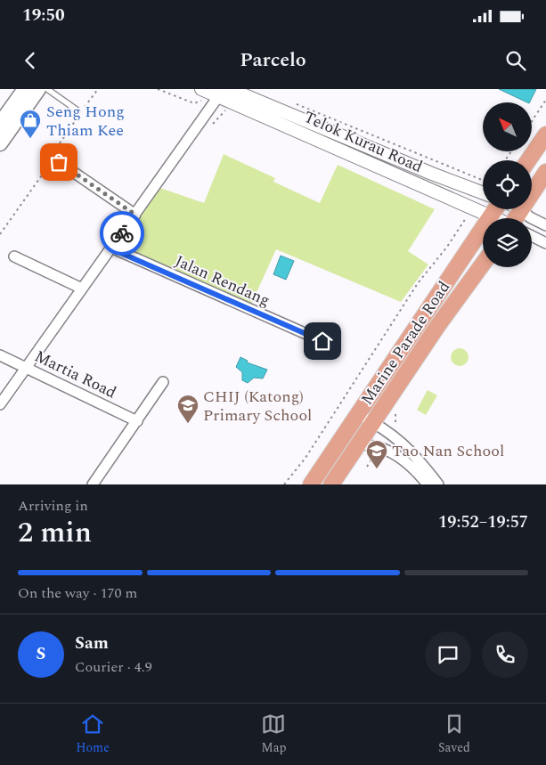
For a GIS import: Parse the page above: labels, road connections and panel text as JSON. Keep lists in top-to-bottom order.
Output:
{
  "streets": {
    "main road": ["Marine Parade Road"],
    "street": ["Telok Kurau Road", "Jalan Rendang", "Martia Road"]
  },
  "crossings": [
    ["Telok Kurau Road", "Marine Parade Road"]
  ],
  "places": {
    "shop": ["Seng Hong Thiam Kee"],
    "school or university": ["CHIJ (Katong) Primary School", "Tao Nan School"]
  },
  "north": "top left",
  "page": {
    "status": "19:50",
    "header": "Parcelo",
    "heading": ["2 min", "Arriving in", "19:52–19:57"],
    "panel": ["Sam", "Courier · 4.9"],
    "bar": "On the way · 170 m",
    "round": "S",
    "tabs": ["Home", "Map", "Saved"]
  }
}
